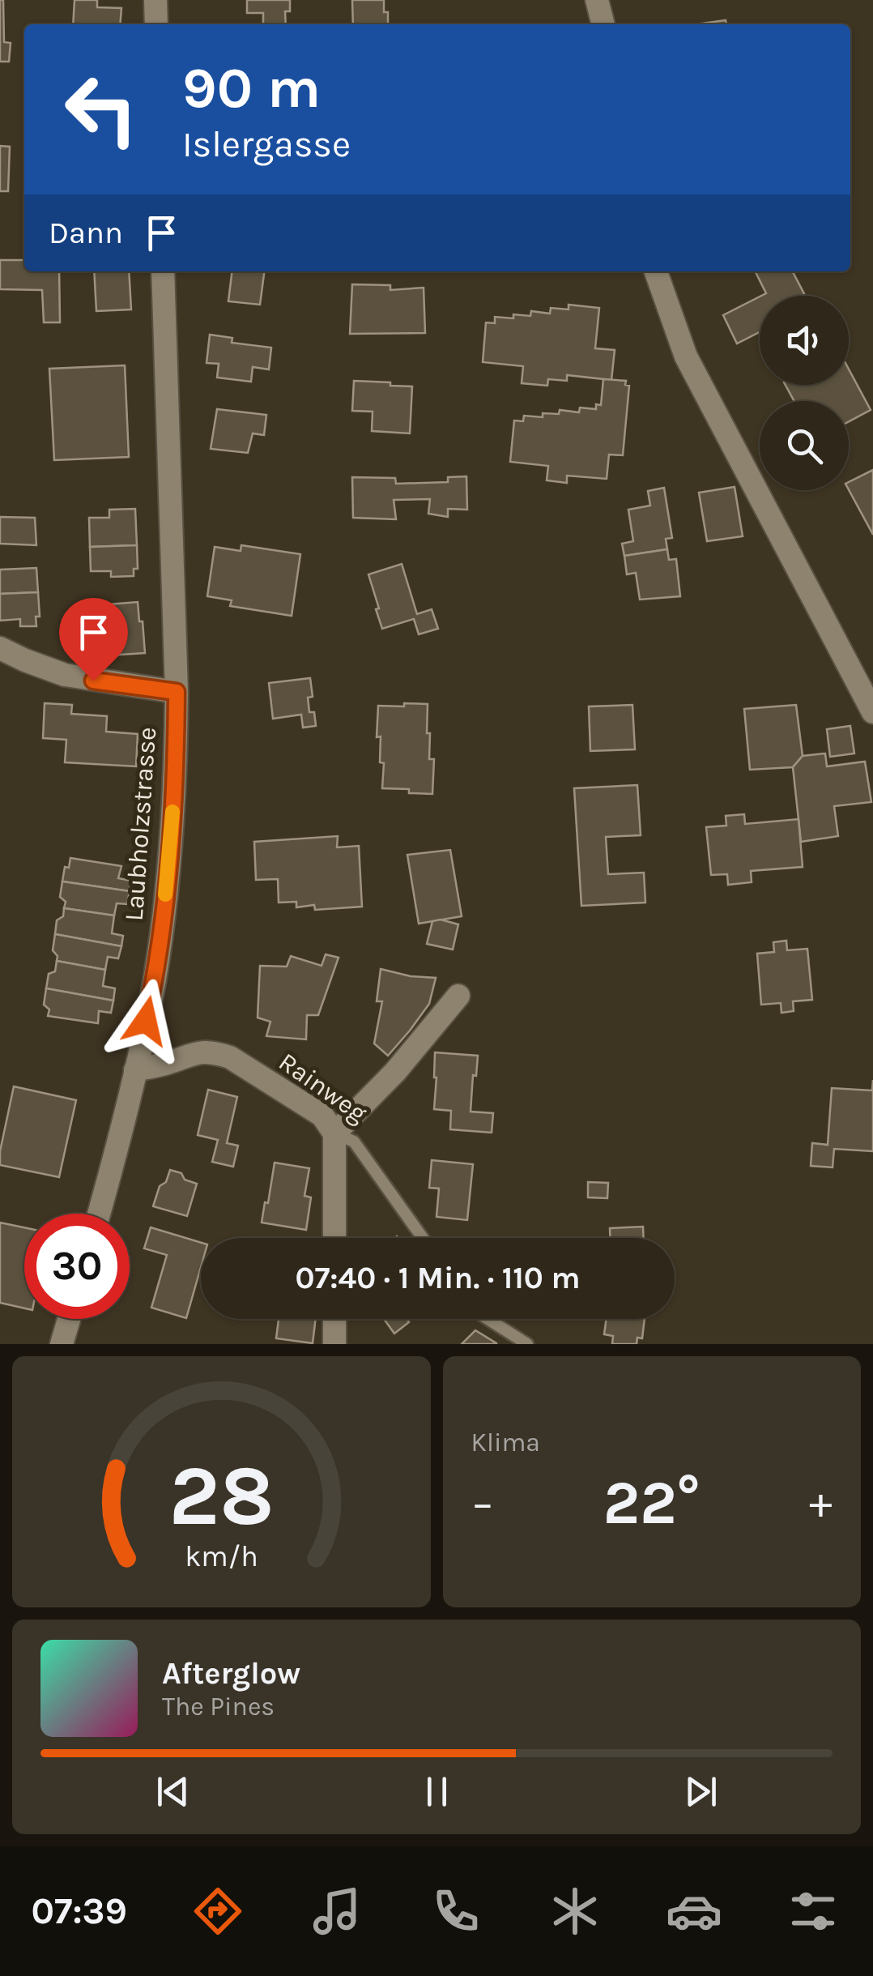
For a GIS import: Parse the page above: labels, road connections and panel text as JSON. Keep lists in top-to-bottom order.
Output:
{
  "streets": {
    "street": ["Laubholzstrasse", "Rainweg"]
  },
  "crossings": [
    ["Laubholzstrasse", "Rainweg"]
  ],
  "page": {
    "turn": ["90 m", "Islergasse"],
    "then": "Dann",
    "limit": "30",
    "trip": "07:40 · 1 Min. · 110 m",
    "tile": "Klima",
    "heat": ["−", "22°", "+"],
    "song": ["Afterglow", "The Pines"],
    "tabs": "07:39",
    "gauge": ["28", "km/h"]
  }
}
